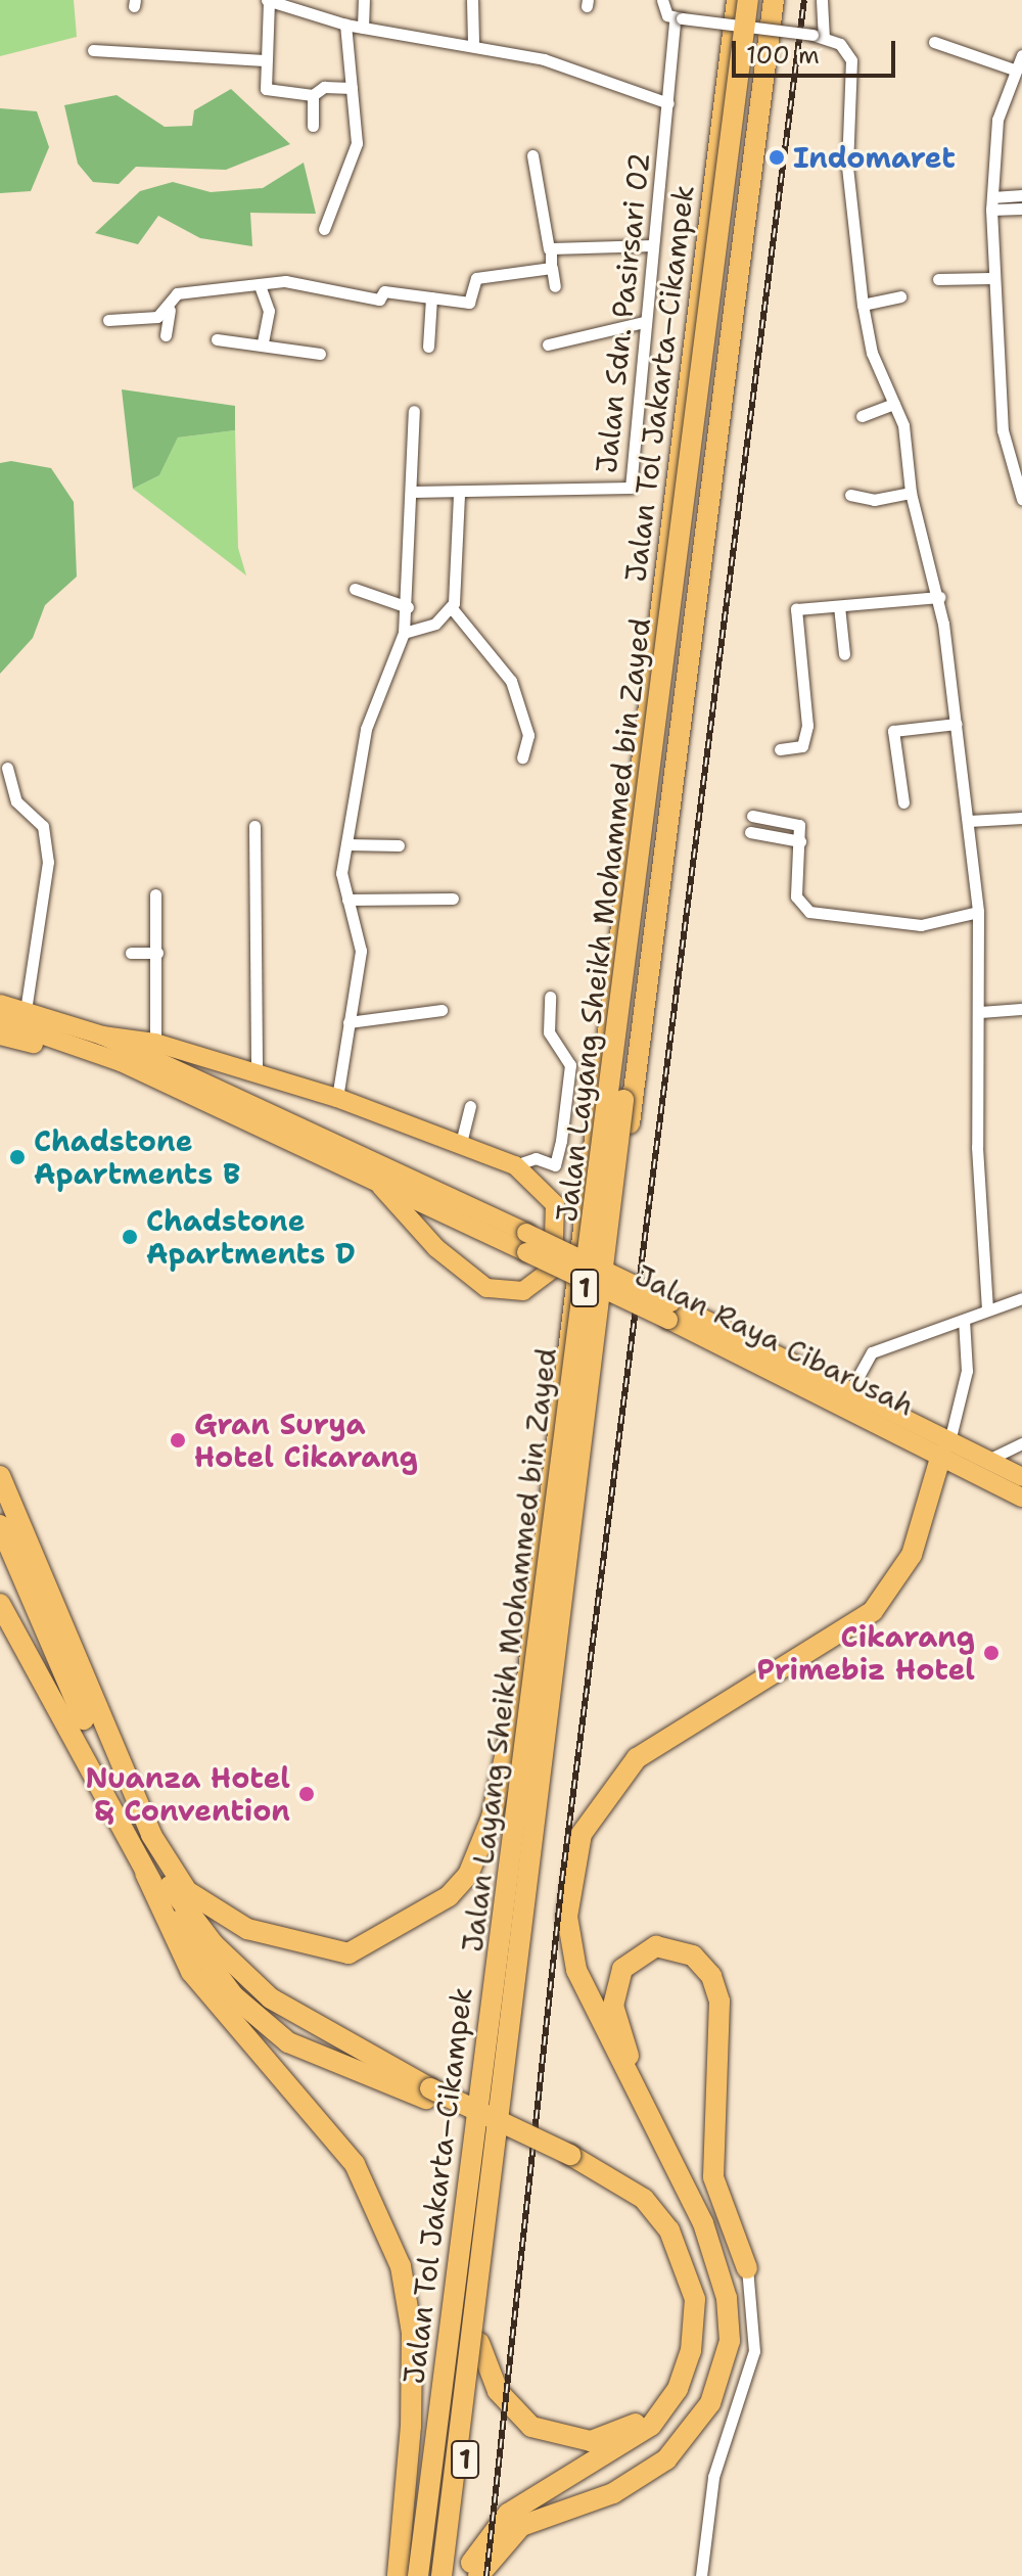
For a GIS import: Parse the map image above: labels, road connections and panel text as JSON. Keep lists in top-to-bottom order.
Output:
{
  "streets": {
    "highway": ["Jalan Tol Jakarta–Cikampek", "Jalan Layang Sheikh Mohammed bin Zayed", "1"],
    "main road": ["Jalan Raya Cibarusah"],
    "street": ["Jalan Sdn. Pasirsari 02"]
  },
  "crossings": [
    ["Jalan Tol Jakarta–Cikampek", "Jalan Layang Sheikh Mohammed bin Zayed"]
  ],
  "places": [
    "Indomaret",
    "Chadstone Apartments B",
    "Chadstone Apartments D",
    "Gran Surya Hotel Cikarang",
    "Cikarang Primebiz Hotel",
    "Nuanza Hotel & Convention"
  ],
  "scale_bar": "100 m"
}
